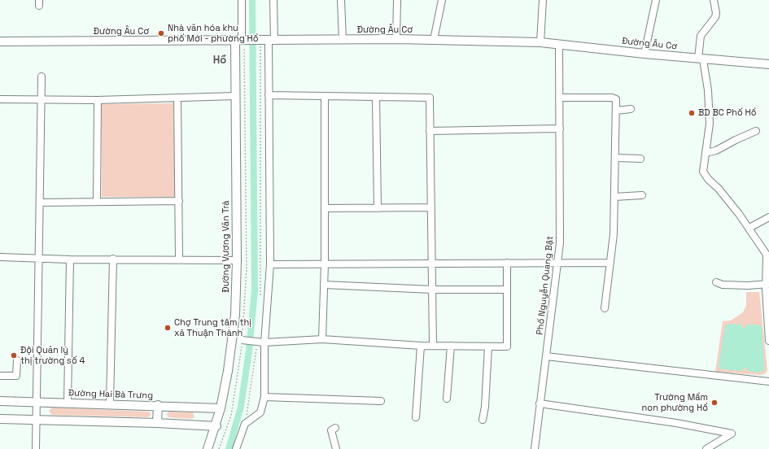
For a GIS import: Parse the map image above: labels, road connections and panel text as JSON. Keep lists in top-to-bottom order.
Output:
{
  "streets": {
    "main road": ["Đường Âu Cơ", "Đường Vương Văn Trà", "Đường Hai Bà Trưng"],
    "street": ["Phố Nguyễn Quang Bật"]
  },
  "crossings": [
    ["Đường Âu Cơ", "Đường Vương Văn Trà"],
    ["Đường Âu Cơ", "Phố Nguyễn Quang Bật"],
    ["Đường Vương Văn Trà", "Đường Hai Bà Trưng"]
  ],
  "districts": ["Hồ"],
  "places": [
    "Nhà văn hóa khu phố Mới - phường Hồ",
    "BD BC Phố Hồ",
    "Chợ Trung tâm thị xã Thuận Thành",
    "Đội Quản lý thị trường số 4",
    "Trường Mầm non phường Hồ"
  ]
}
